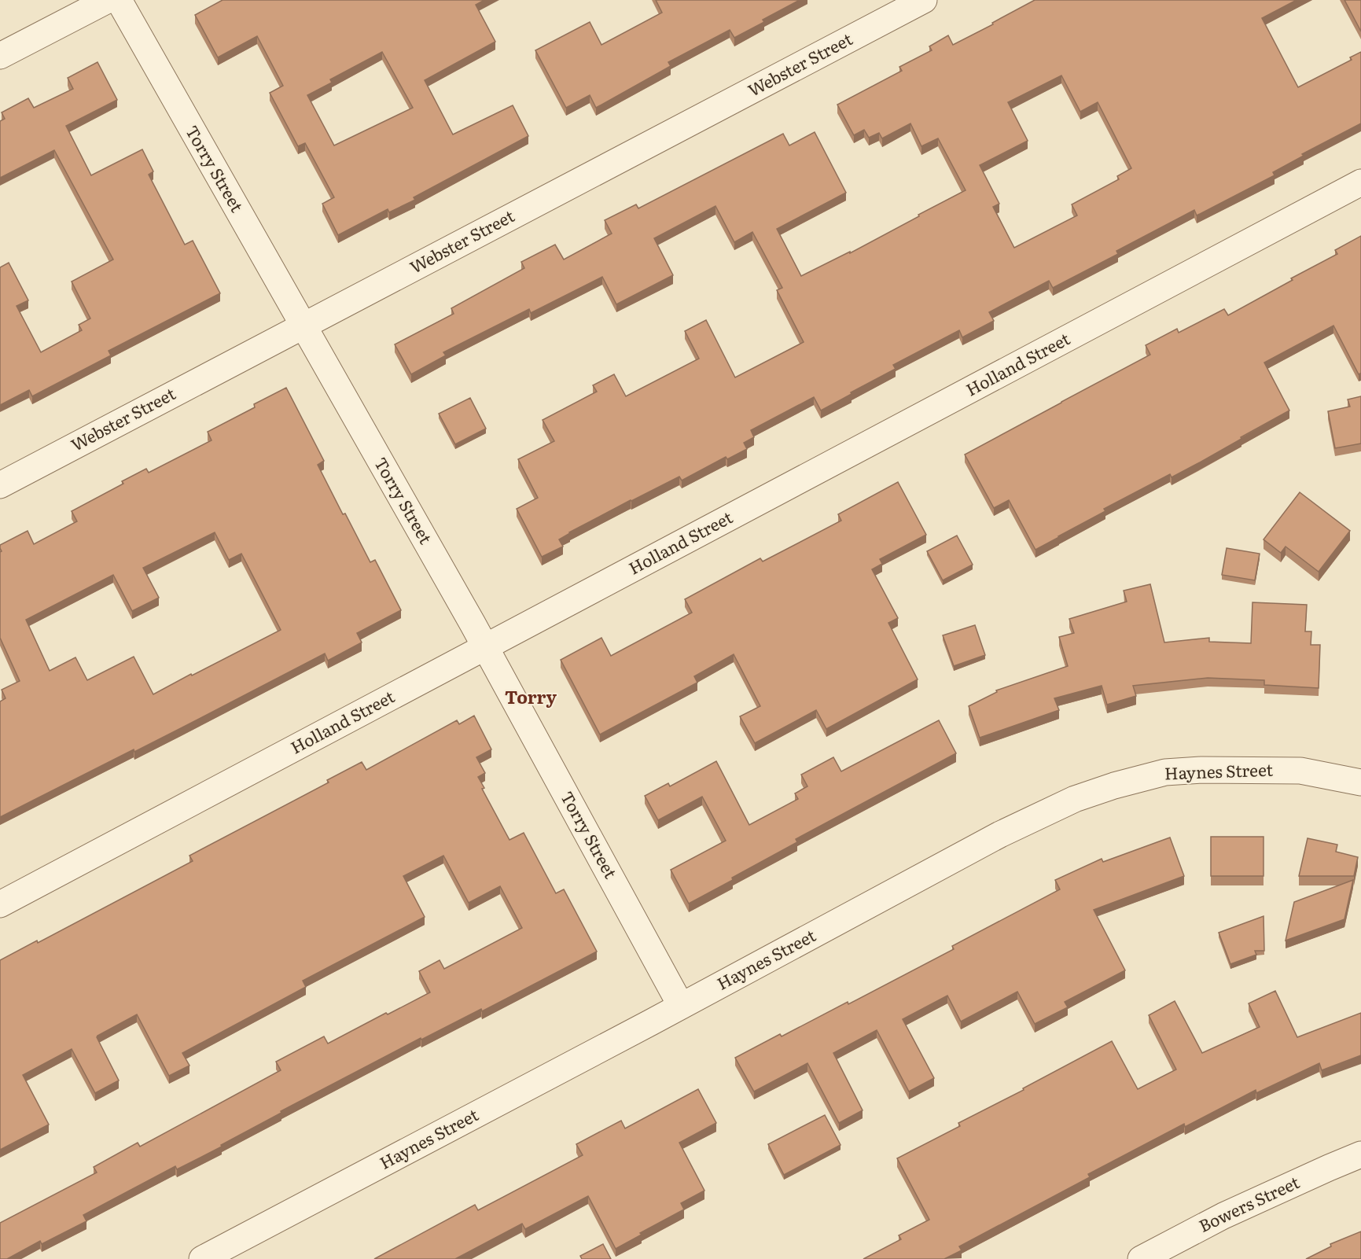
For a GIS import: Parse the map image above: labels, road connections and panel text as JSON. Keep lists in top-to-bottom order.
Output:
{
  "streets": {
    "street": [
      "Webster Street",
      "Torry Street",
      "Holland Street",
      "Haynes Street",
      "Bowers Street"
    ]
  },
  "crossings": [
    ["Webster Street", "Torry Street"],
    ["Torry Street", "Holland Street"],
    ["Torry Street", "Haynes Street"]
  ],
  "districts": ["Torry"]
}
